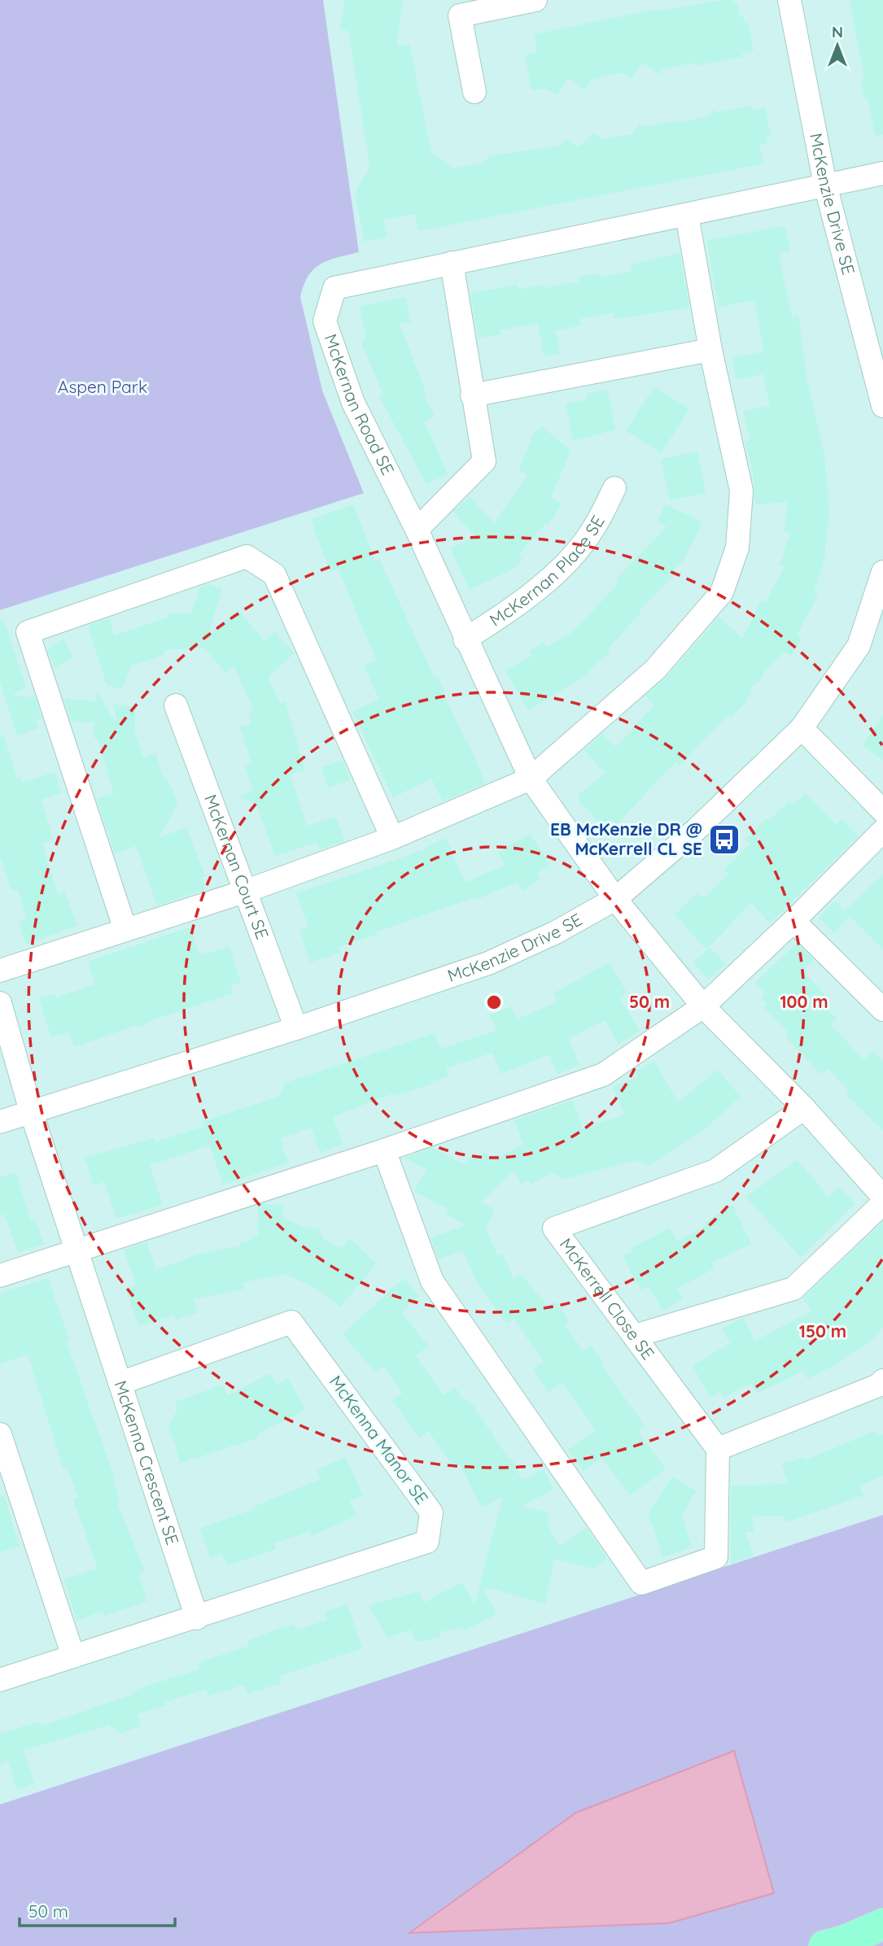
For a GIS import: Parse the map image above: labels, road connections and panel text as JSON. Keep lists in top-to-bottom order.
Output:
{
  "streets": {
    "street": [
      "McKenzie Drive SE",
      "McKernan Road SE",
      "McKernan Place SE",
      "McKernan Court SE",
      "McKerrell Close SE",
      "McKenna Manor SE",
      "McKenna Crescent SE"
    ]
  },
  "crossings": [
    ["McKenzie Drive SE", "McKernan Road SE"],
    ["McKenzie Drive SE", "McKernan Court SE"],
    ["McKenzie Drive SE", "McKenna Crescent SE"],
    ["McKernan Road SE", "McKernan Place SE"],
    ["McKenna Manor SE", "McKenna Crescent SE"]
  ],
  "parks": ["Aspen Park"],
  "places": {
    "bus stop": ["EB McKenzie DR @ McKerrell CL SE"]
  },
  "scale_bar": "50 m",
  "north": "top",
  "rings": ["50 m", "100 m", "150 m"]
}
